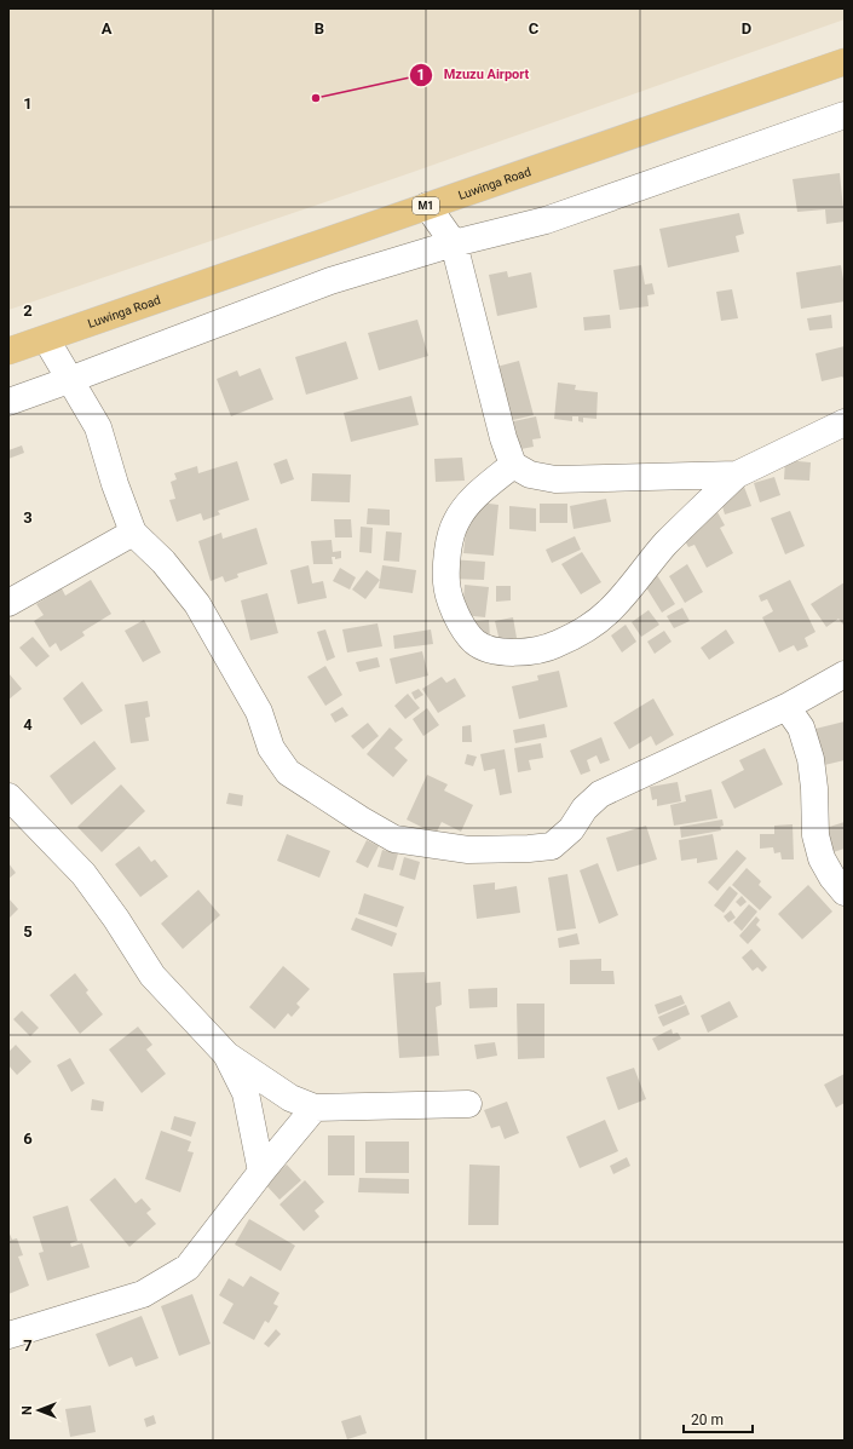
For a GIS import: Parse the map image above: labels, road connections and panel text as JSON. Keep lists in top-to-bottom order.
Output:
{
  "streets": {
    "highway": ["Luwinga Road", "M1"]
  },
  "places": ["Mzuzu Airport"],
  "scale_bar": "20 m",
  "north": "left",
  "grid": {
    "columns": [
      "A",
      "B",
      "C",
      "D"
    ],
    "rows": [
      "1",
      "2",
      "3",
      "4",
      "5",
      "6",
      "7"
    ]
  }
}
